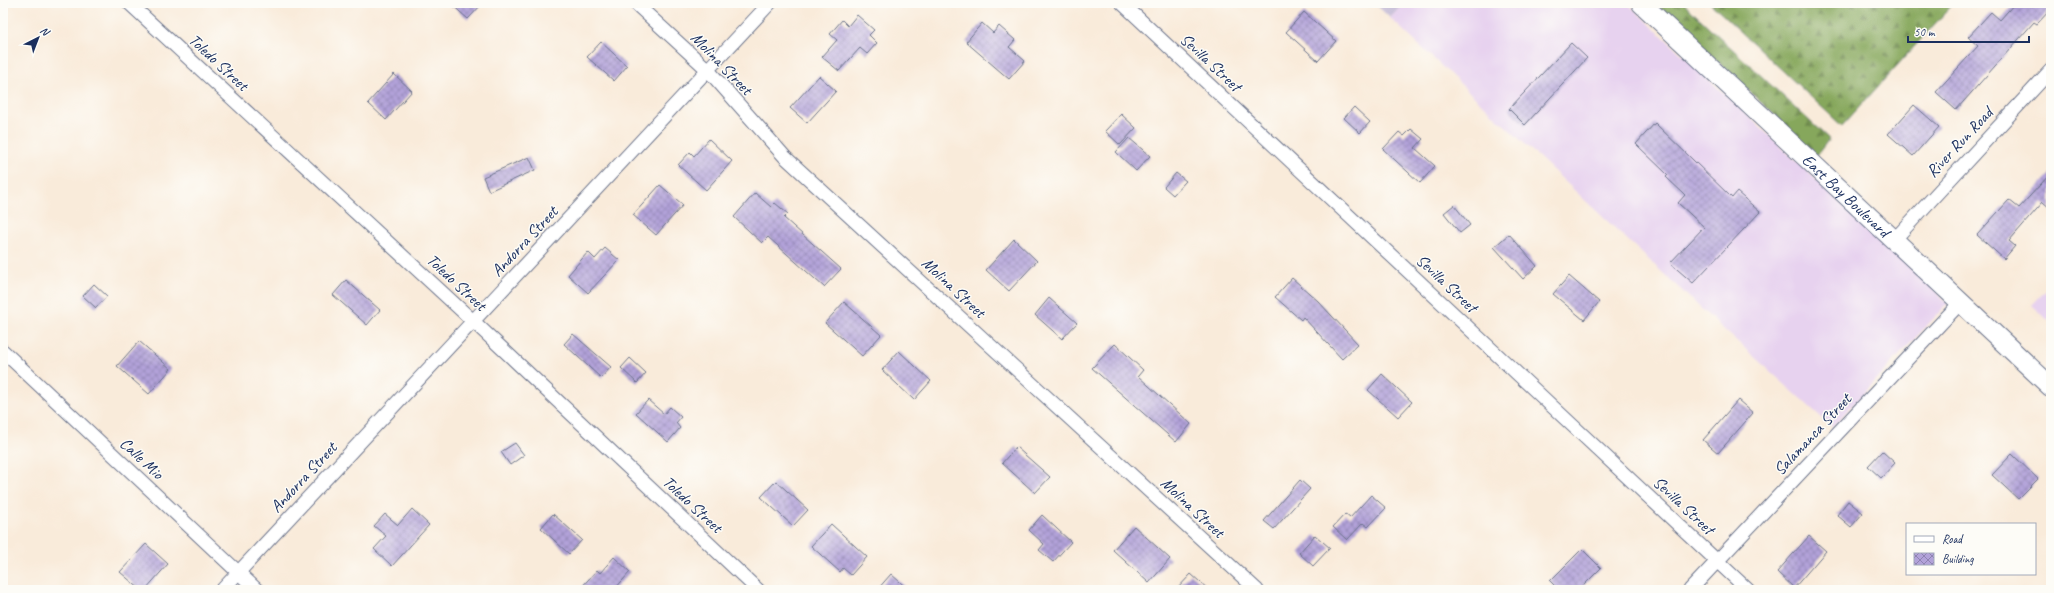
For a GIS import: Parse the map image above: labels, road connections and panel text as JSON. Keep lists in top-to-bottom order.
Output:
{
  "streets": {
    "main road": ["East Bay Boulevard"],
    "street": [
      "Toledo Street",
      "Sevilla Street",
      "Molina Street",
      "River Run Road",
      "Andorra Street",
      "Salamanca Street",
      "Calle Mio"
    ]
  },
  "crossings": [
    ["Toledo Street", "Andorra Street"],
    ["Sevilla Street", "Salamanca Street"],
    ["Molina Street", "Andorra Street"],
    ["River Run Road", "East Bay Boulevard"],
    ["East Bay Boulevard", "Salamanca Street"],
    ["Andorra Street", "Calle Mio"]
  ],
  "legend": ["Road", "Building"],
  "scale_bar": "50 m",
  "north": "top right"
}
